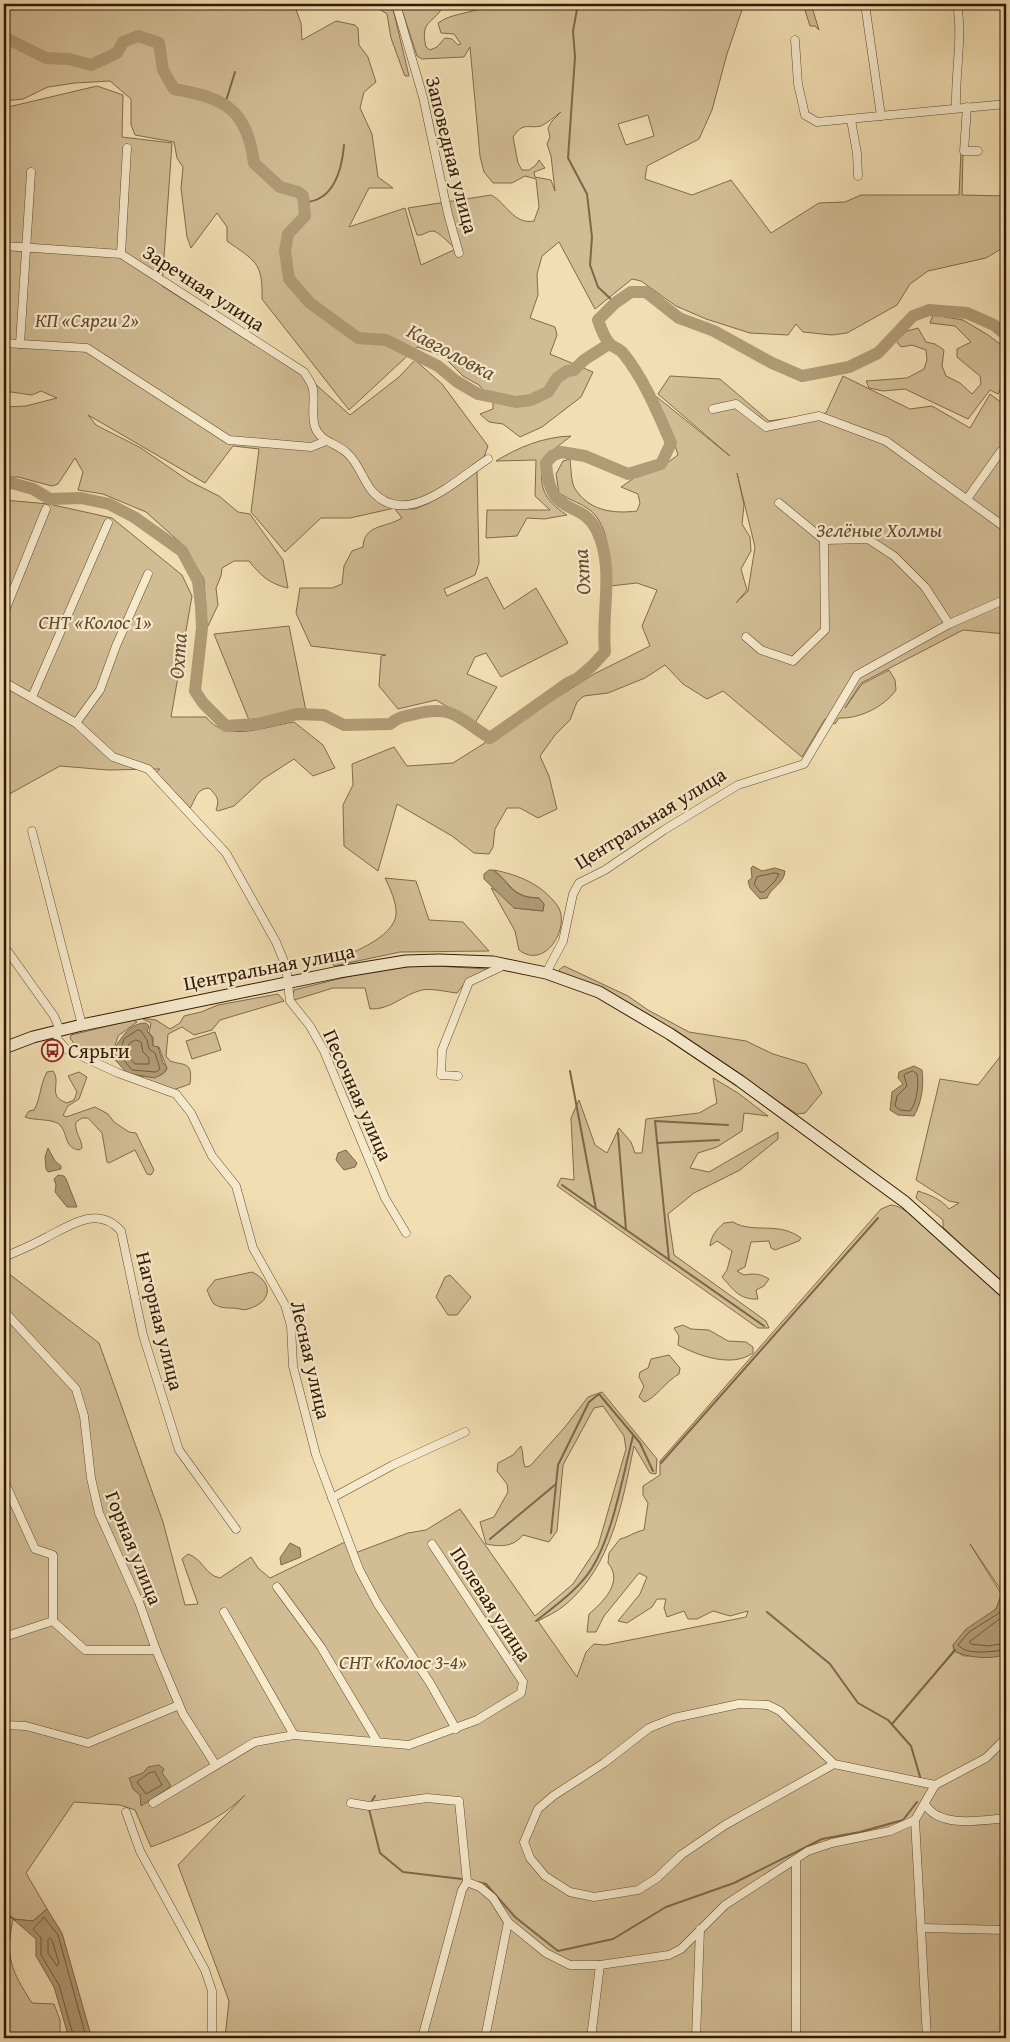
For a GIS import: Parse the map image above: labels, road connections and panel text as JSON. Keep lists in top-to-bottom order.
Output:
{
  "streets": {
    "street": [
      "Заповедная улица",
      "Заречная улица",
      "Центральная улица",
      "Песочная улица",
      "Нагорная улица",
      "Лесная улица",
      "Горная улица",
      "Полевая улица"
    ]
  },
  "crossings": [
    ["Центральная улица", "Песочная улица"],
    ["Центральная улица", "Лесная улица"],
    ["Лесная улица", "Полевая улица"]
  ],
  "water": ["Кавголовка", "Охта"],
  "parks": [
    "КП «Сярги 2»",
    "Зелёные Холмы",
    "СНТ «Колос 1»",
    "СНТ «Колос 3-4»"
  ],
  "places": {
    "bus stop": ["Сярьги"]
  }
}
